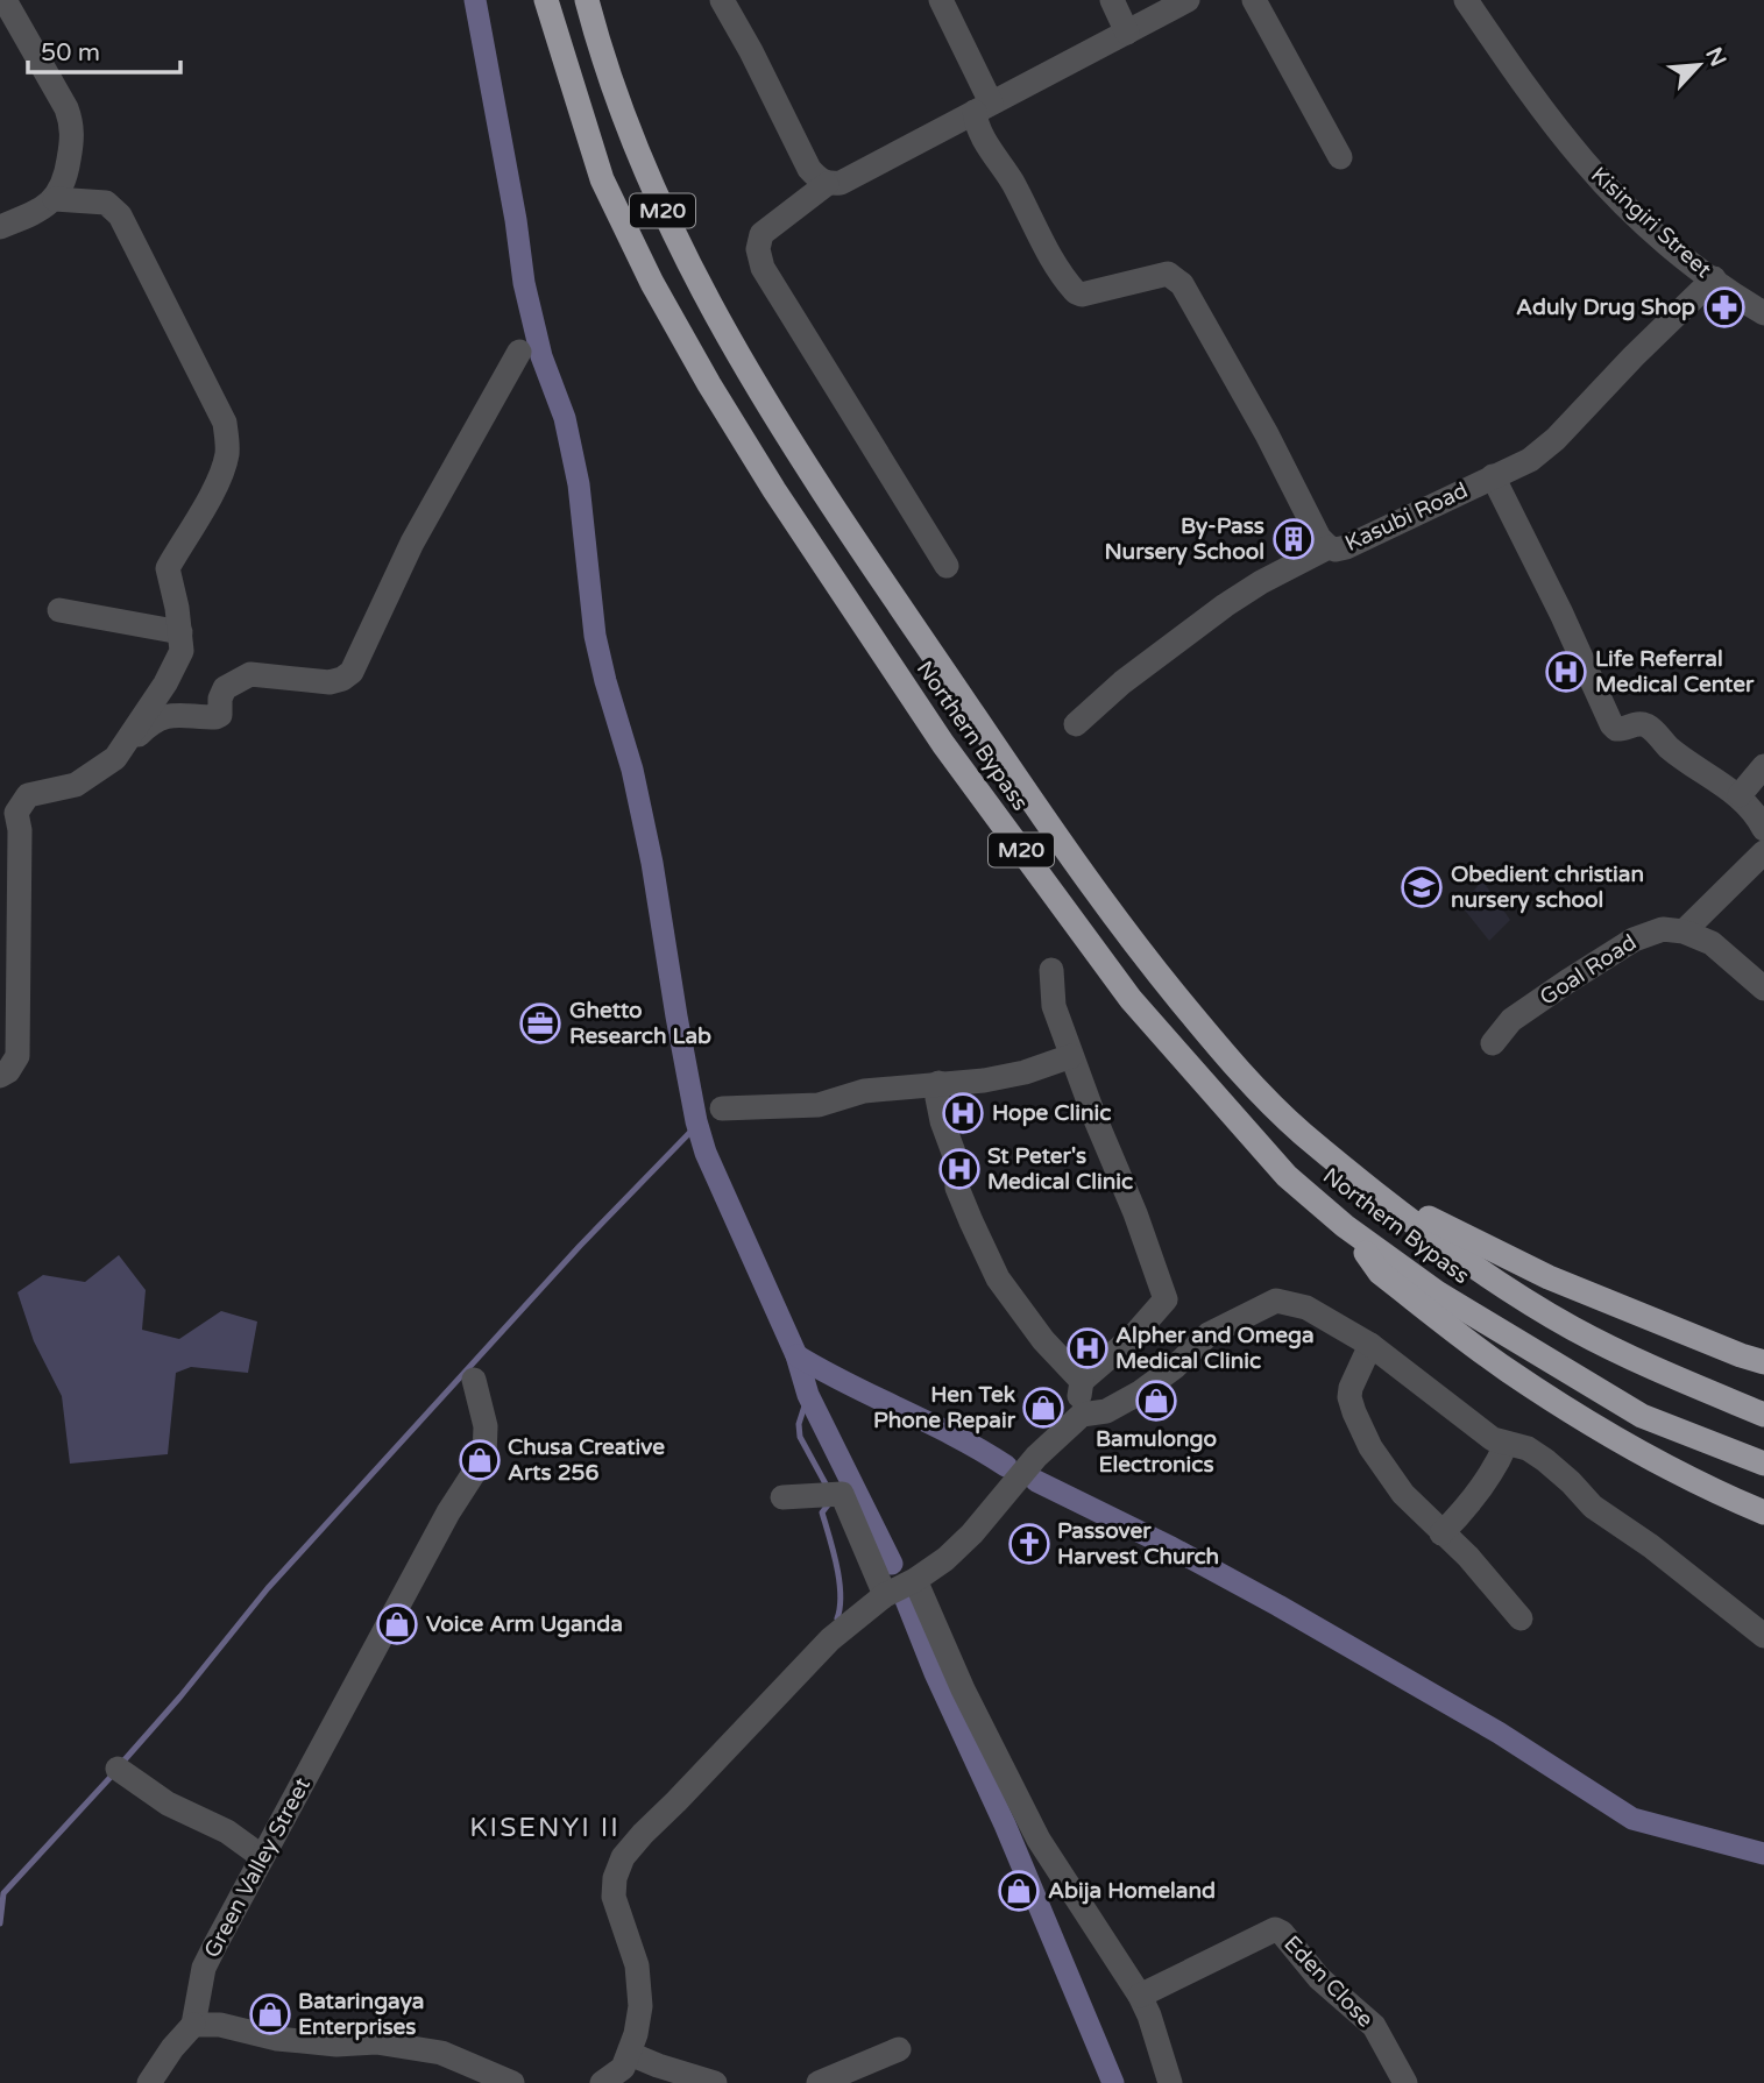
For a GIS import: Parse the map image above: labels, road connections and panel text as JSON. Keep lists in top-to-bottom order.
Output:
{
  "streets": {
    "highway": ["M20", "Northern Bypass"],
    "street": [
      "Kisingiri Street",
      "Kasubi Road",
      "Goal Road",
      "Green Valley Street",
      "Eden Close"
    ]
  },
  "crossings": [
    ["Kisingiri Street", "Kasubi Road"]
  ],
  "districts": ["KISENYI II"],
  "places": {
    "pharmacy": ["Aduly Drug Shop"],
    "building": ["By-Pass Nursery School"],
    "hospital": [
      "Life Referral Medical Center",
      "Hope Clinic",
      "St Peter's Medical Clinic",
      "Alpher and Omega Medical Clinic"
    ],
    "school or university": ["Obedient christian nursery school"],
    "office": ["Ghetto Research Lab"],
    "shop": [
      "Bamulongo Electronics",
      "Hen Tek Phone Repair",
      "Chusa Creative Arts 256",
      "Voice Arm Uganda",
      "Abija Homeland",
      "Bataringaya Enterprises"
    ],
    "church": ["Passover Harvest Church"]
  },
  "scale_bar": "50 m",
  "north": "top right"
}
